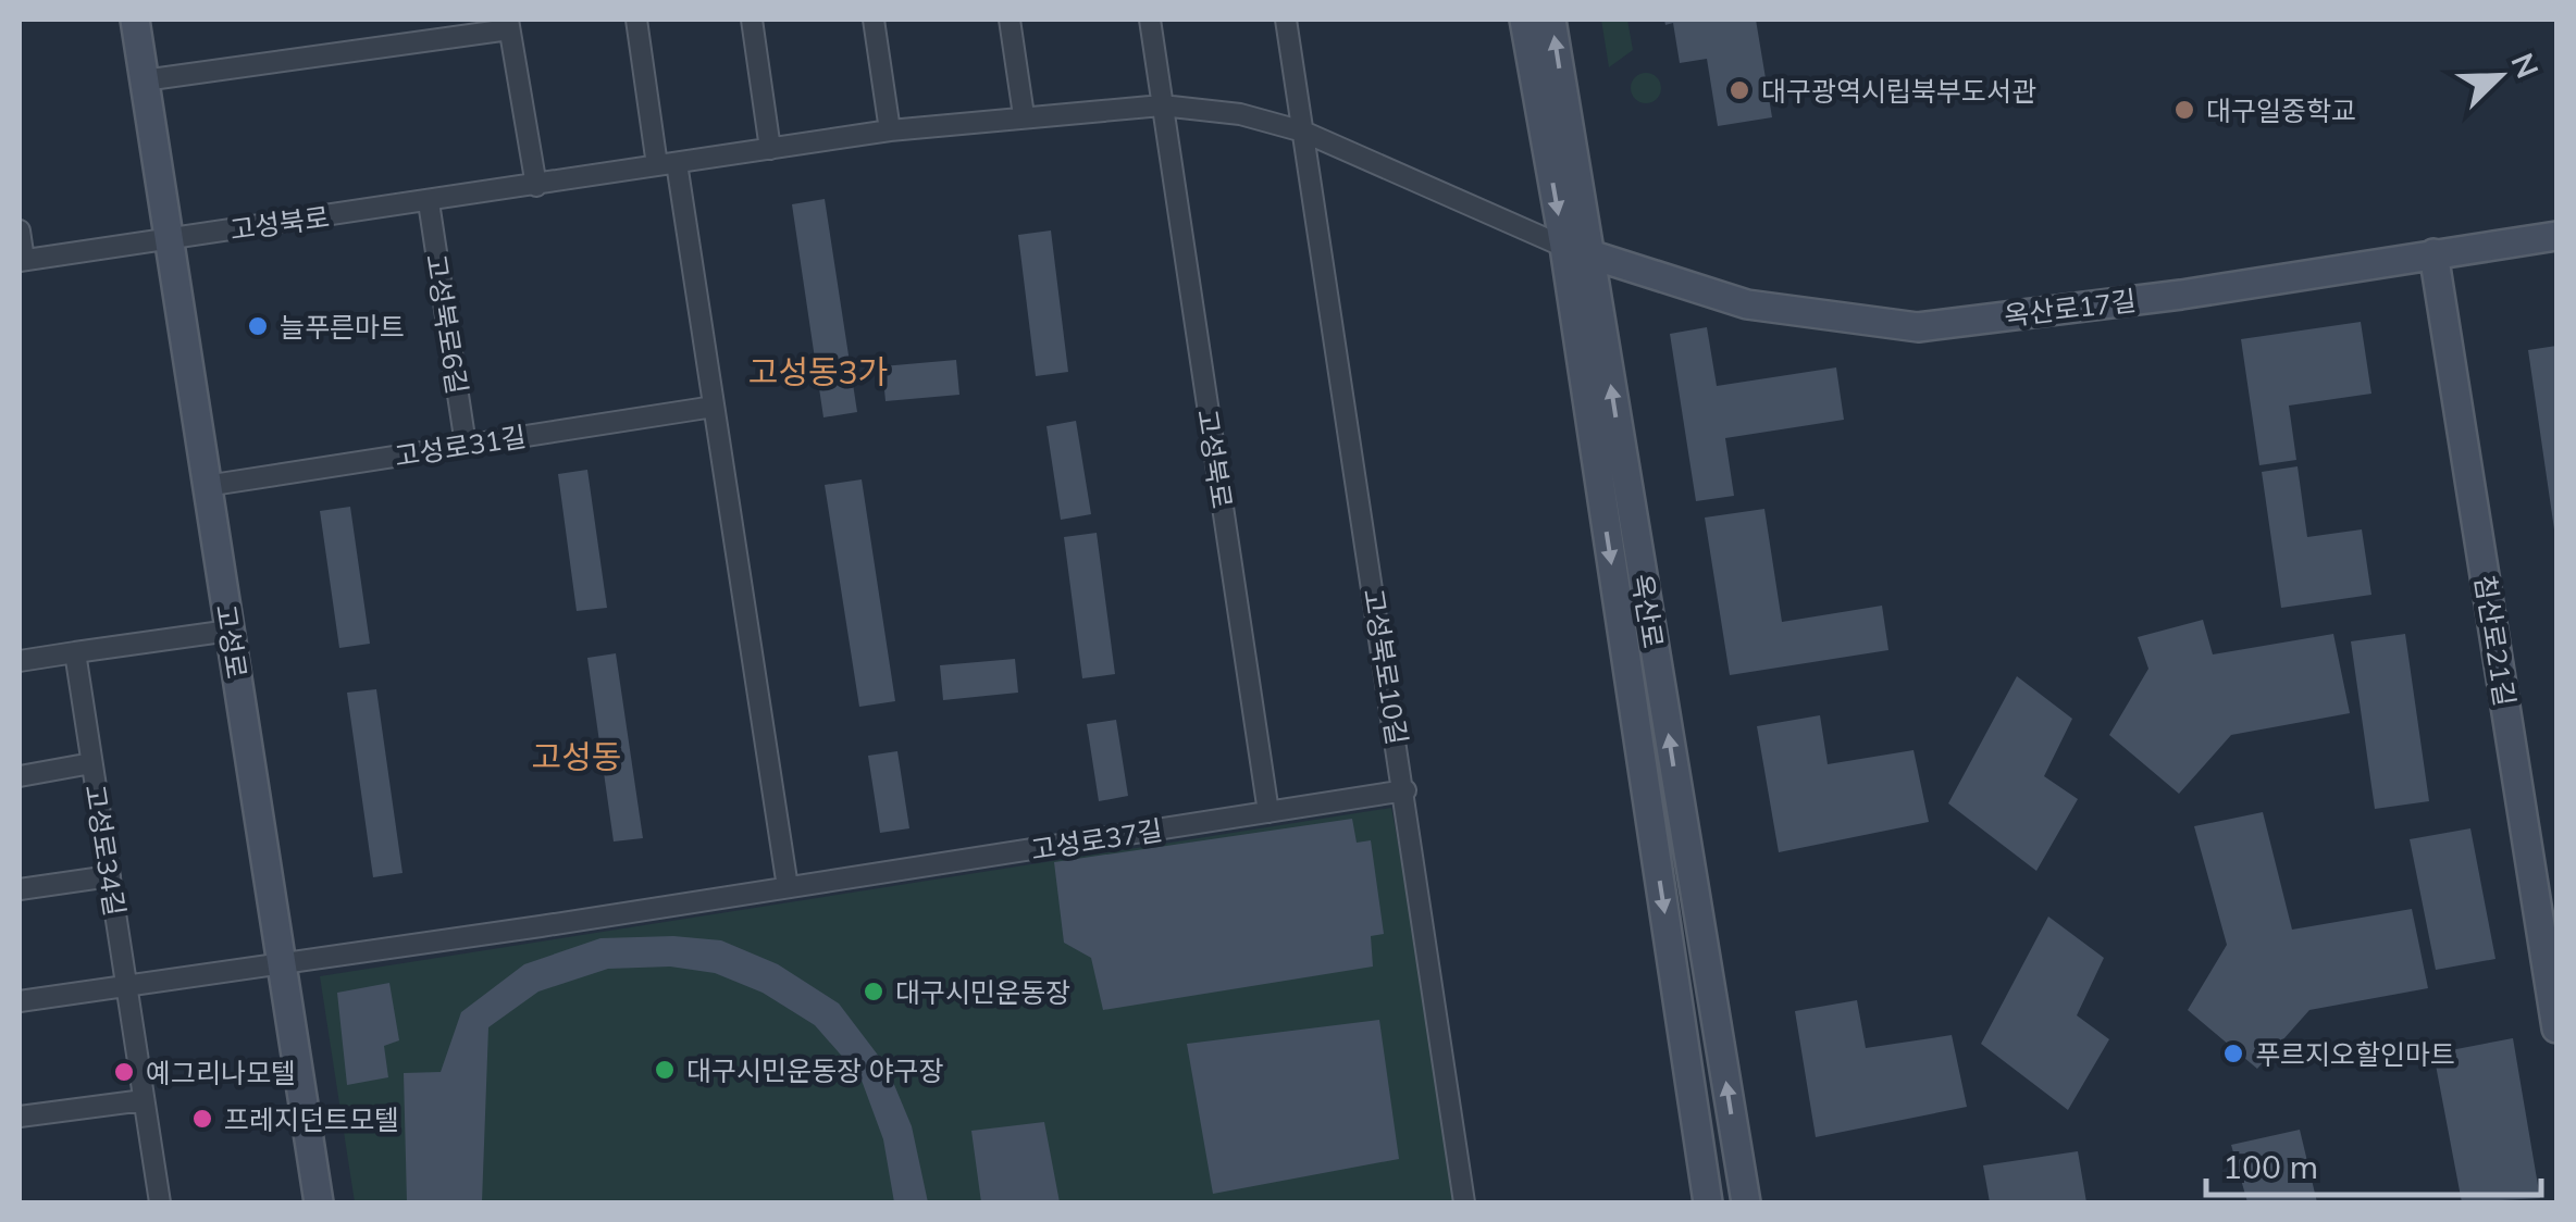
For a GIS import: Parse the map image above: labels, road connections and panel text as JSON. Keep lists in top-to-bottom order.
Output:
{
  "streets": {
    "street": [
      "고성북로",
      "옥산로17길",
      "고성북로6길",
      "고성로31길",
      "옥산로",
      "침산로21길",
      "고성로",
      "고성북로10길",
      "고성로37길",
      "고성로34길"
    ]
  },
  "crossings": [
    ["고성북로", "옥산로17길"],
    ["고성북로", "고성북로6길"],
    ["고성북로", "옥산로"],
    ["고성북로", "고성로"],
    ["고성북로", "고성북로10길"],
    ["고성북로", "고성로37길"],
    ["옥산로17길", "옥산로"],
    ["옥산로17길", "침산로21길"],
    ["고성북로6길", "고성로31길"],
    ["고성로31길", "고성로"],
    ["고성로", "고성로37길"],
    ["고성북로10길", "고성로37길"],
    ["고성로37길", "고성로34길"]
  ],
  "districts": ["고성동3가", "고성동"],
  "places": [
    "대구광역시립북부도서관",
    "대구일중학교",
    "늘푸른마트",
    "대구시민운동장",
    "푸르지오할인마트",
    "대구시민운동장 야구장",
    "예그리나모텔",
    "프레지던트모텔"
  ],
  "scale_bar": "100 m",
  "north": "top right"
}
